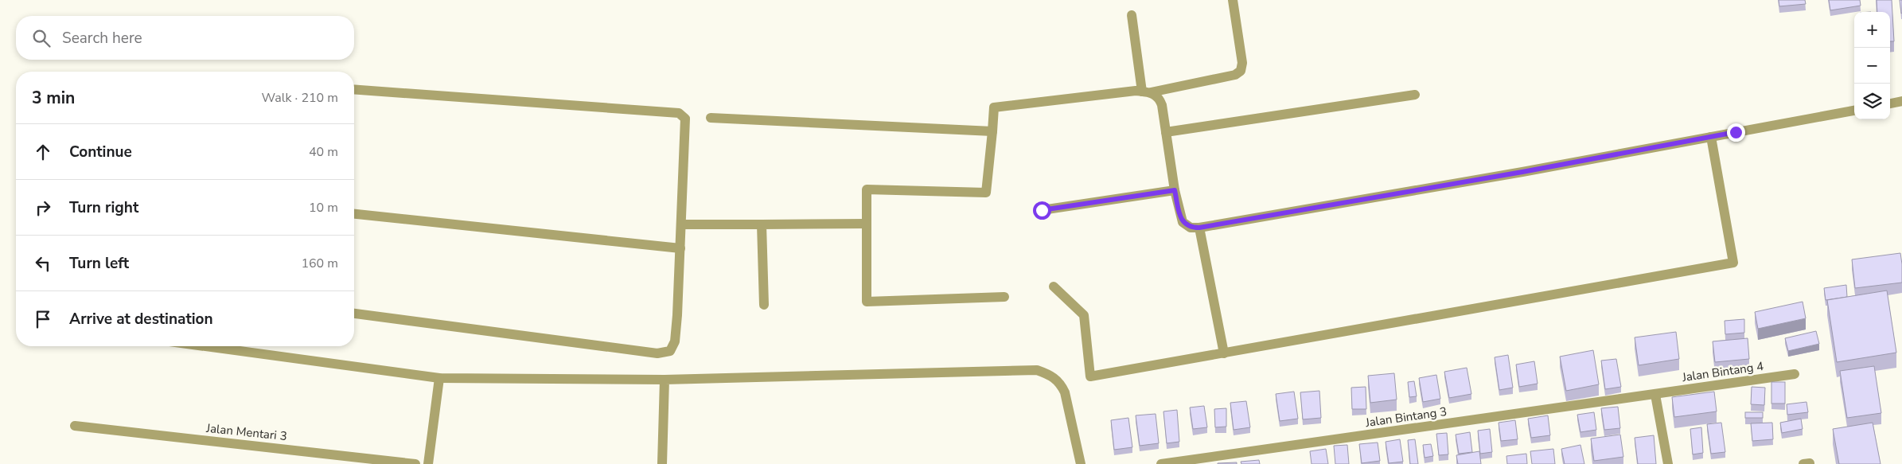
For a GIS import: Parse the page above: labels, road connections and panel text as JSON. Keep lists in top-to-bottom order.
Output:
{
  "streets": {
    "street": ["Jalan Bintang 4", "Jalan Bintang 3", "Jalan Mentari 3"]
  },
  "crossings": [
    ["Jalan Bintang 4", "Jalan Bintang 3"]
  ],
  "page": {
    "map_buttons": ["+", "−"],
    "search": "Search here",
    "heading": ["3 min", "Walk · 210 m"],
    "list": [
      ["Continue", "40 m"],
      ["Turn right", "10 m"],
      ["Turn left", "160 m"],
      "Arrive at destination"
    ]
  }
}
